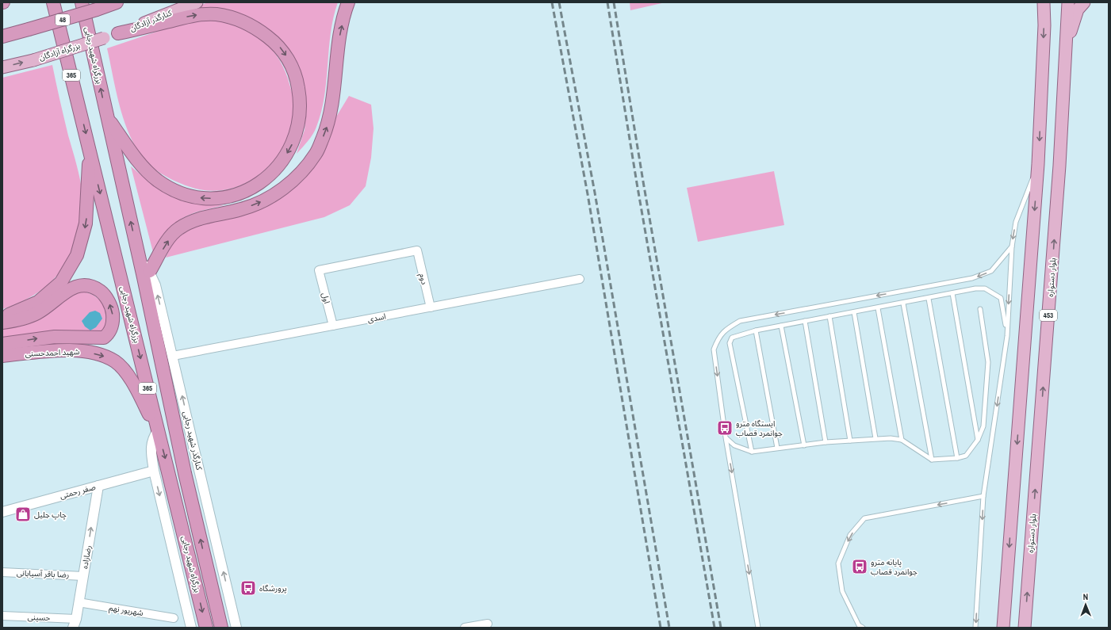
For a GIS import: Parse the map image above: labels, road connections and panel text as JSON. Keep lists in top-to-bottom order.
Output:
{
  "streets": {
    "highway": [
      "48",
      "بزرگراه شهید رجایی",
      "365",
      "شهید احمدحسنی"
    ],
    "main road": [
      "کنارگذر آزادگان",
      "بزرگراه آزادگان",
      "بلوار دستواره",
      "453"
    ],
    "street": [
      "دوم",
      "اول",
      "اسدی",
      "کنارگذر شهید رجایی",
      "صفر رحمتی",
      "رضازاده",
      "رضا باقر آسیابانی",
      "شهریور نهم",
      "حسینی"
    ]
  },
  "crossings": [
    ["کنارگذر آزادگان", "بزرگراه آزادگان"],
    ["بزرگراه شهید رجایی", "شهید احمدحسنی"],
    ["بزرگراه شهید رجایی", "کنارگذر شهید رجایی"],
    ["دوم", "اول"],
    ["دوم", "اسدی"],
    ["اول", "اسدی"],
    ["اسدی", "کنارگذر شهید رجایی"],
    ["صفر رحمتی", "رضازاده"],
    ["رضازاده", "رضا باقر آسیابانی"],
    ["رضازاده", "شهریور نهم"],
    ["رضازاده", "حسینی"]
  ],
  "one_way": ["بزرگراه آزادگان", "شهید احمدحسنی"],
  "places": {
    "bus stop": ["ایستگاه مترو جوانمرد قصاب", "پایانه مترو جوانمرد قصاب", "پرورشگاه"],
    "shop": ["چاپ جلیل"]
  },
  "north": "top"
}
